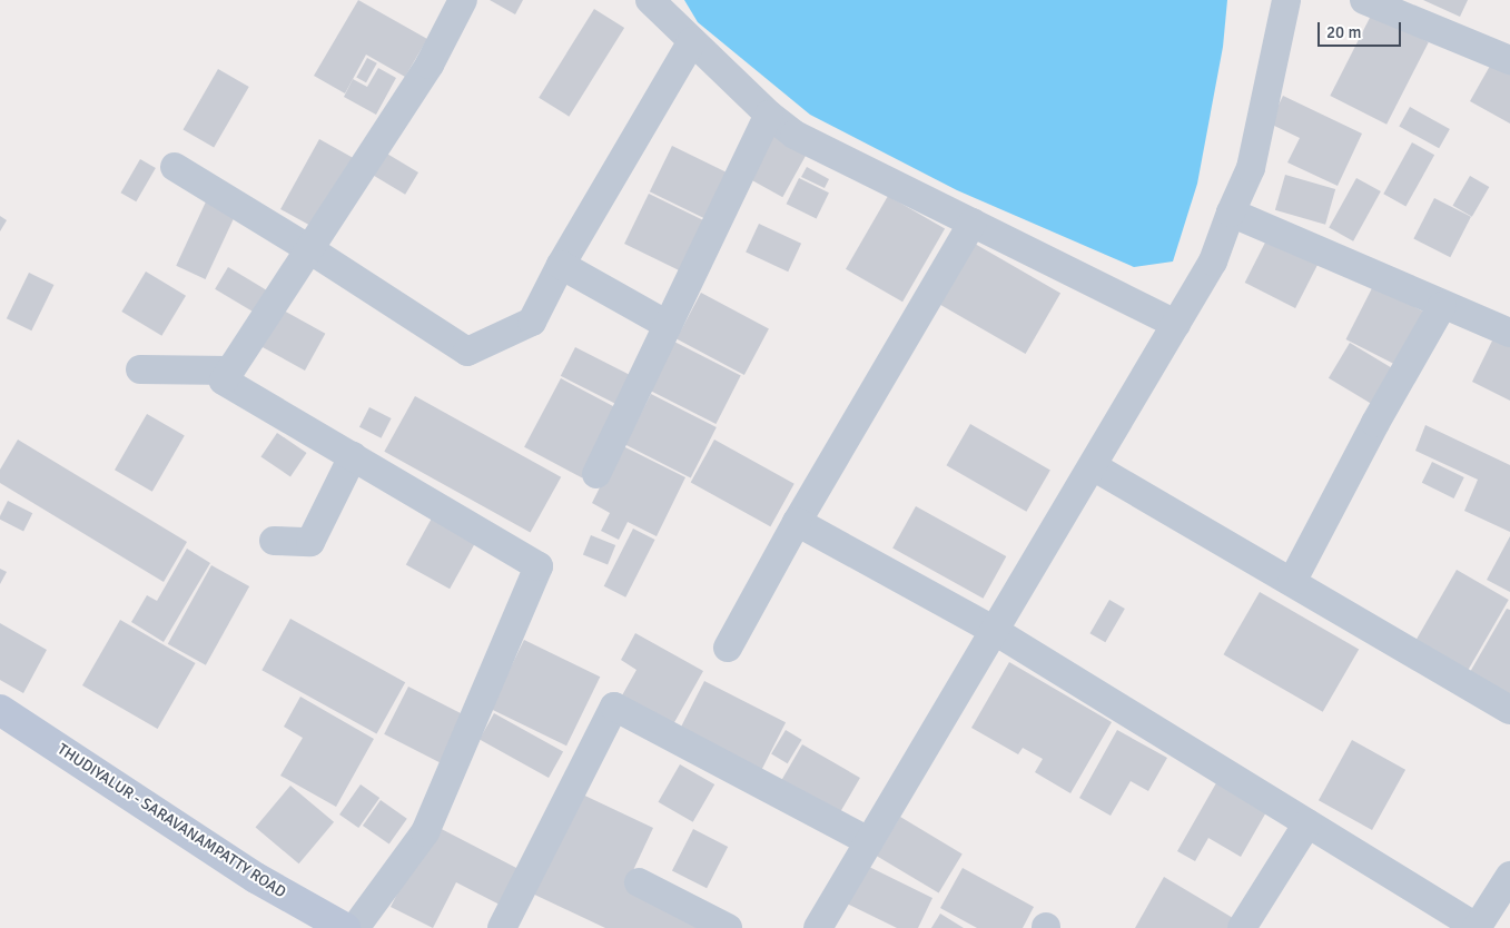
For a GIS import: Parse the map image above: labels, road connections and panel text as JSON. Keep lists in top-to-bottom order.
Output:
{
  "streets": {
    "main road": ["THUDIYALUR - SARAVANAMPATTY ROAD"]
  },
  "scale_bar": "20 m"
}
